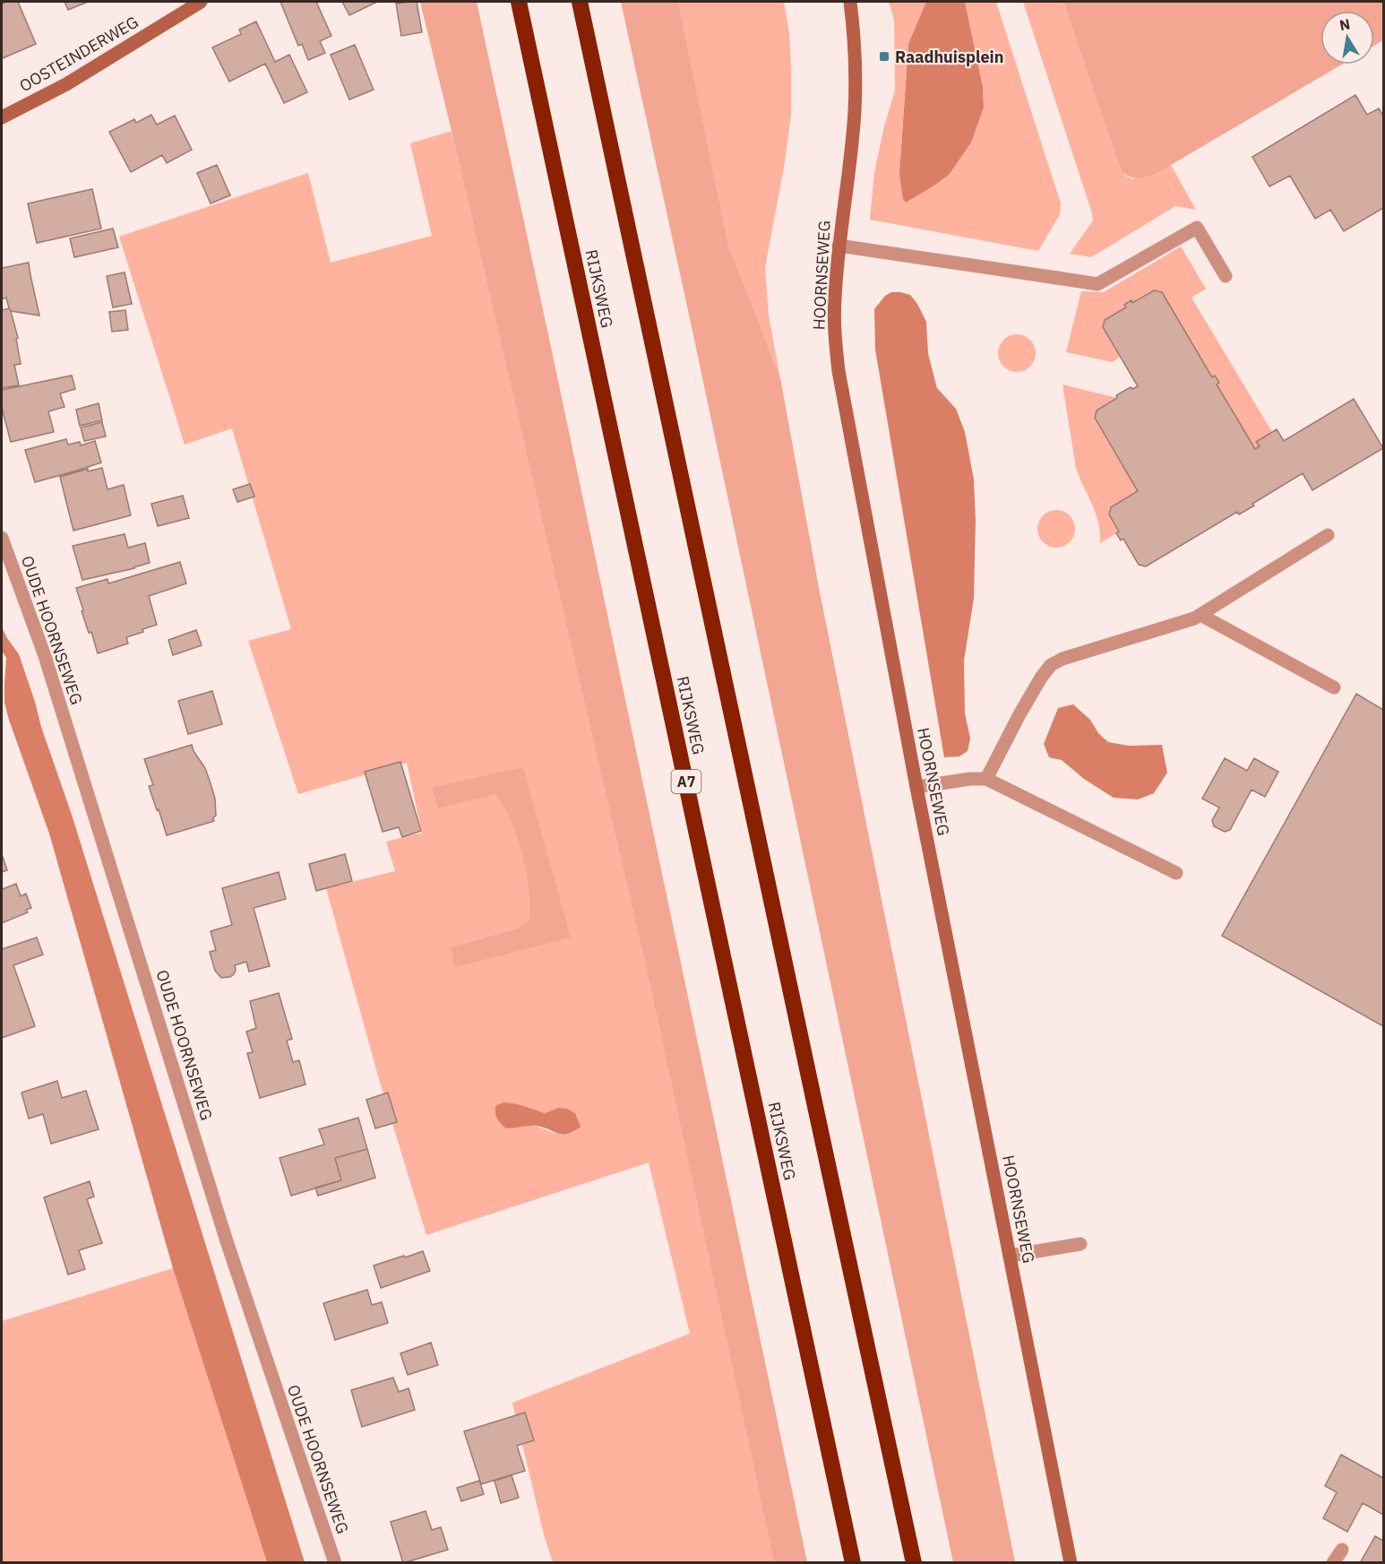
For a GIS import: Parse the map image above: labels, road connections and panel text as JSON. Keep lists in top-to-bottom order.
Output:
{
  "streets": {
    "highway": ["RIJKSWEG", "A7"],
    "street": ["OOSTEINDERWEG", "HOORNSEWEG", "OUDE HOORNSEWEG"]
  },
  "places": {
    "transit": ["Raadhuisplein"]
  },
  "north": "top"
}
